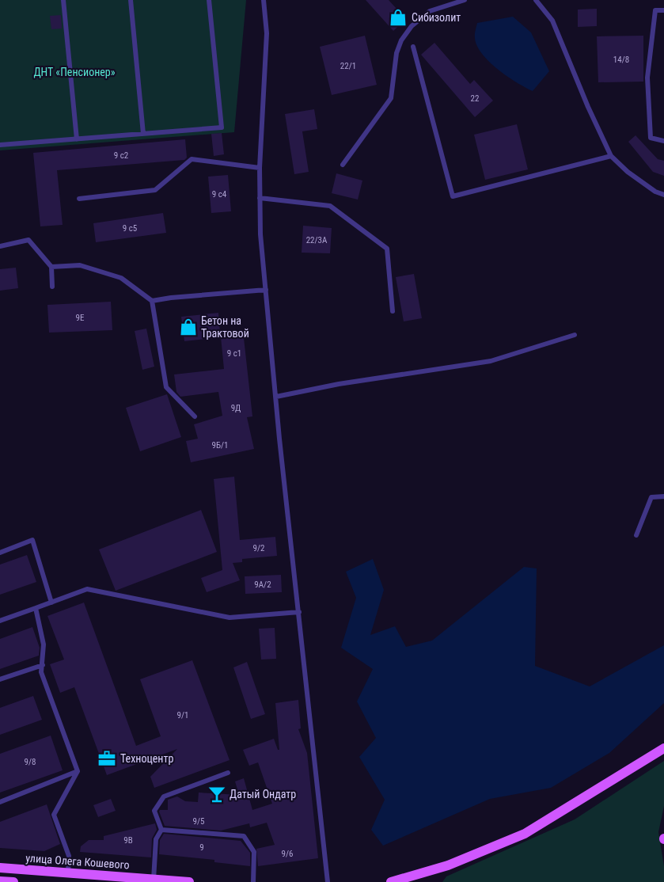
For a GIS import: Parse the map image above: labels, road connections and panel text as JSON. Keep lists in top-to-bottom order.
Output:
{
  "streets": {
    "main road": ["улица Олега Кошевого"]
  },
  "parks": ["ДНТ «Пенсионер»"],
  "places": {
    "shop": ["Сибизолит", "Бетон на Трактовой"],
    "office": ["Техноцентр"],
    "bar": ["Датый Ондатр"]
  },
  "house_numbers": [
    "14/8",
    "22/1",
    "22",
    "9 с2",
    "9 с4",
    "9 с5",
    "22/3А",
    "9Е",
    "9 с1",
    "9Д",
    "9Б/1",
    "9/2",
    "9А/2",
    "9/1",
    "9/8",
    "9/5",
    "9В",
    "9",
    "9/6"
  ]
}
